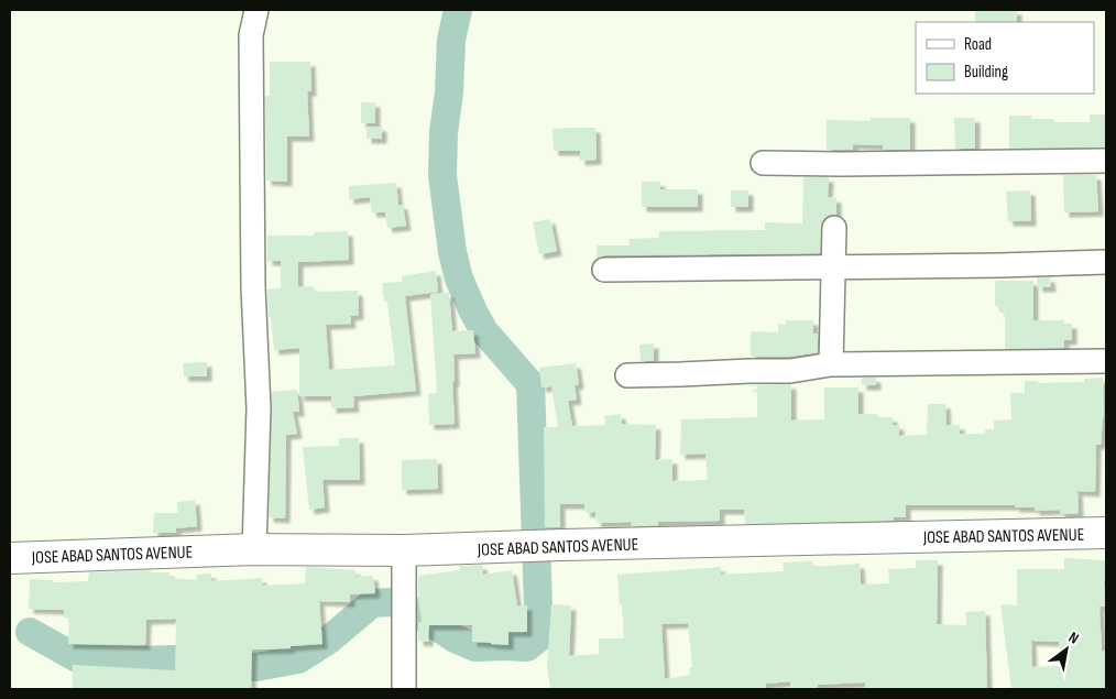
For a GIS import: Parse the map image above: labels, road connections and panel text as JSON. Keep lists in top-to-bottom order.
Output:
{
  "streets": {
    "highway": ["JOSE ABAD SANTOS AVENUE"]
  },
  "legend": ["Road", "Building"],
  "north": "top right"
}
